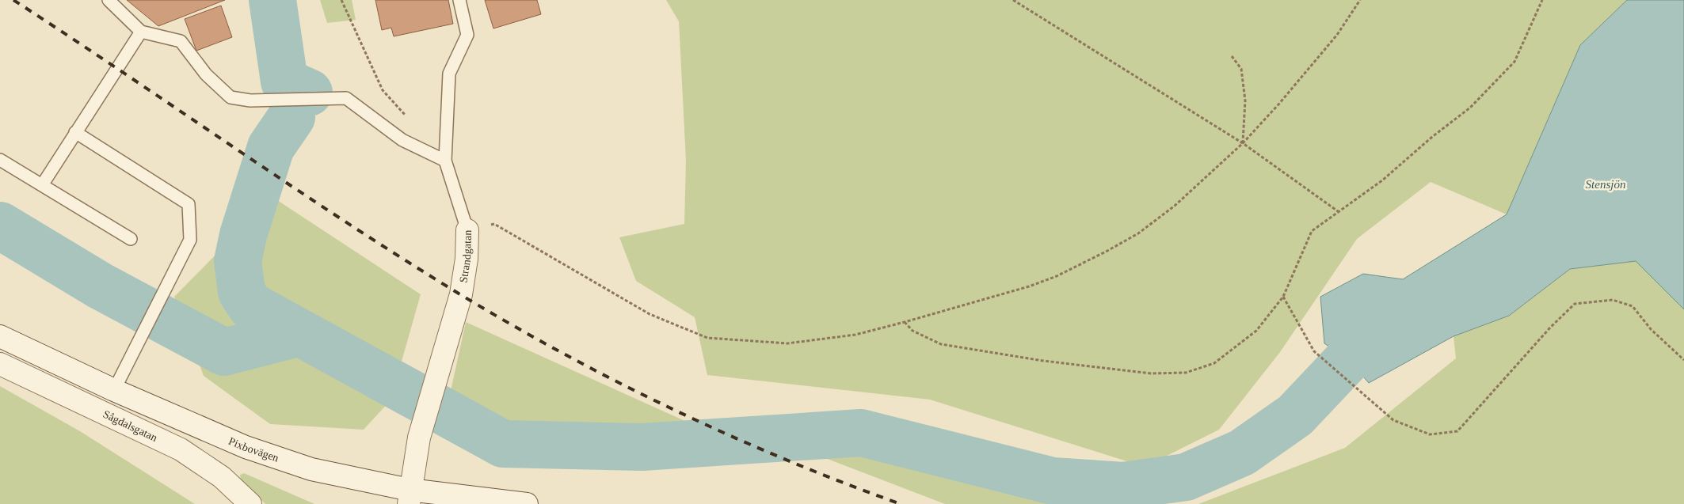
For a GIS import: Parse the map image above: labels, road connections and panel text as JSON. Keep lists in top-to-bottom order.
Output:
{
  "streets": {
    "street": ["Strandgatan", "Sågdalsgatan", "Pixbovägen"]
  },
  "crossings": [
    ["Strandgatan", "Pixbovägen"]
  ],
  "water": ["Stensjön"]
}
